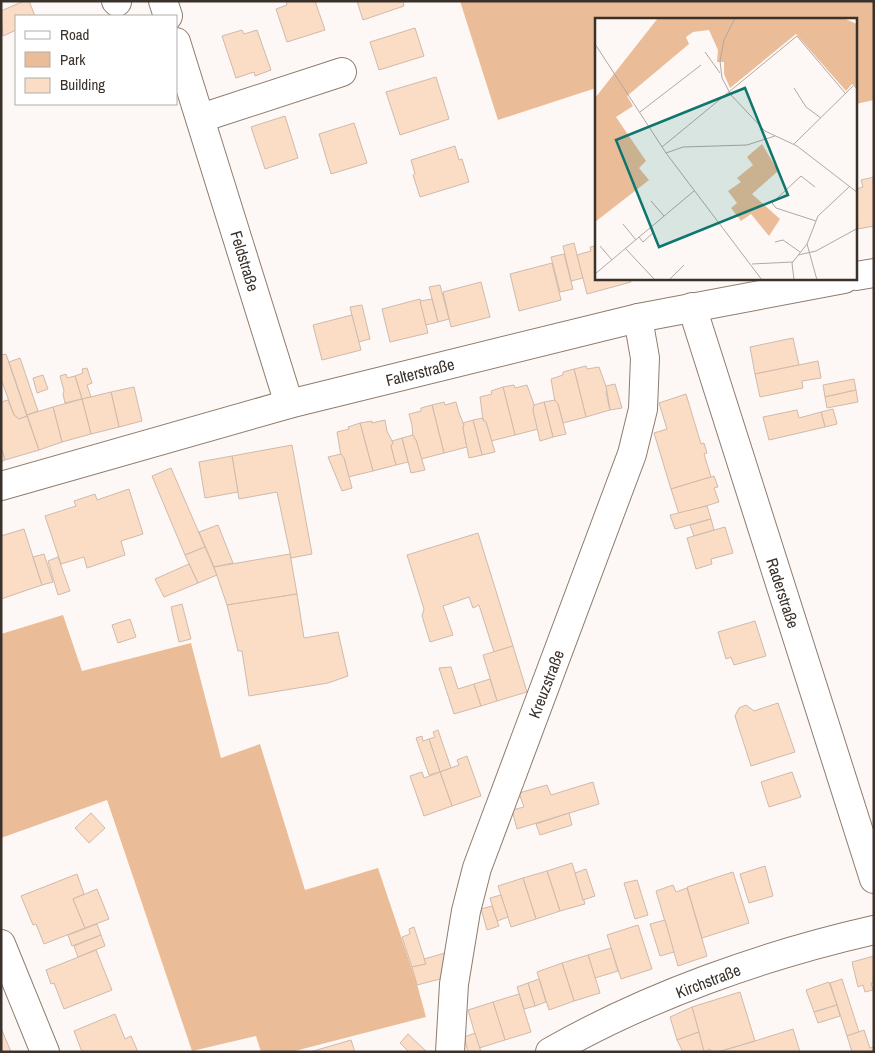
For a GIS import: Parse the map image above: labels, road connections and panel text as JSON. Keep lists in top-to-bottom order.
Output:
{
  "streets": {
    "street": [
      "Feldstraße",
      "Falterstraße",
      "Raderstraße",
      "Kreuzstraße",
      "Kirchstraße"
    ]
  },
  "crossings": [
    ["Feldstraße", "Falterstraße"],
    ["Falterstraße", "Raderstraße"],
    ["Falterstraße", "Kreuzstraße"]
  ],
  "legend": ["Road", "Park", "Building"]
}
